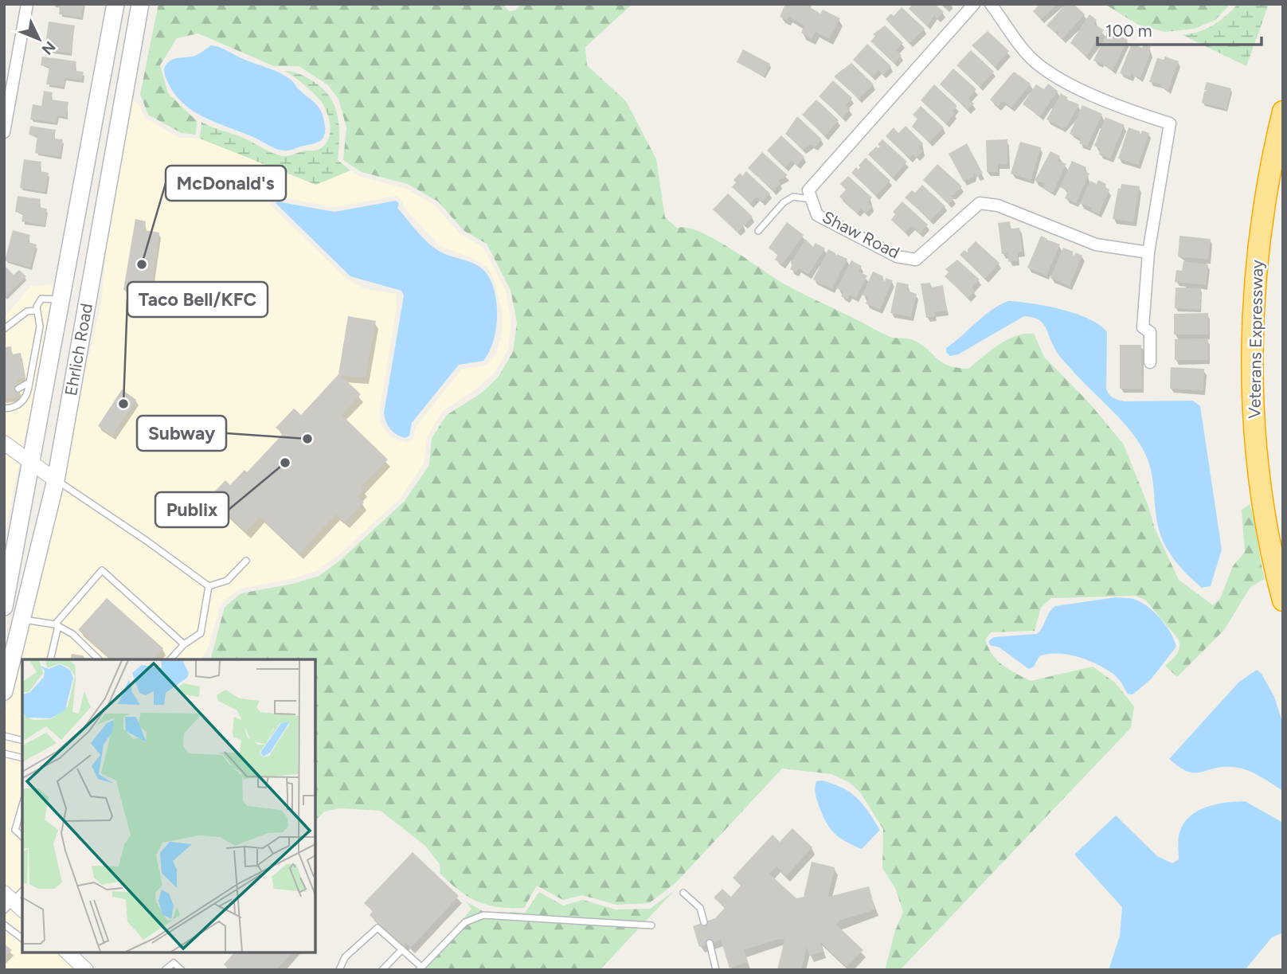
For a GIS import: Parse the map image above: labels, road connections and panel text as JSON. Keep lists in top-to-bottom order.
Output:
{
  "streets": {
    "highway": ["Veterans Expressway"],
    "main road": ["Ehrlich Road"],
    "street": ["Shaw Road"]
  },
  "places": [
    "McDonald's",
    "Taco Bell/KFC",
    "Subway",
    "Publix"
  ],
  "scale_bar": "100 m",
  "north": "bottom right"
}
